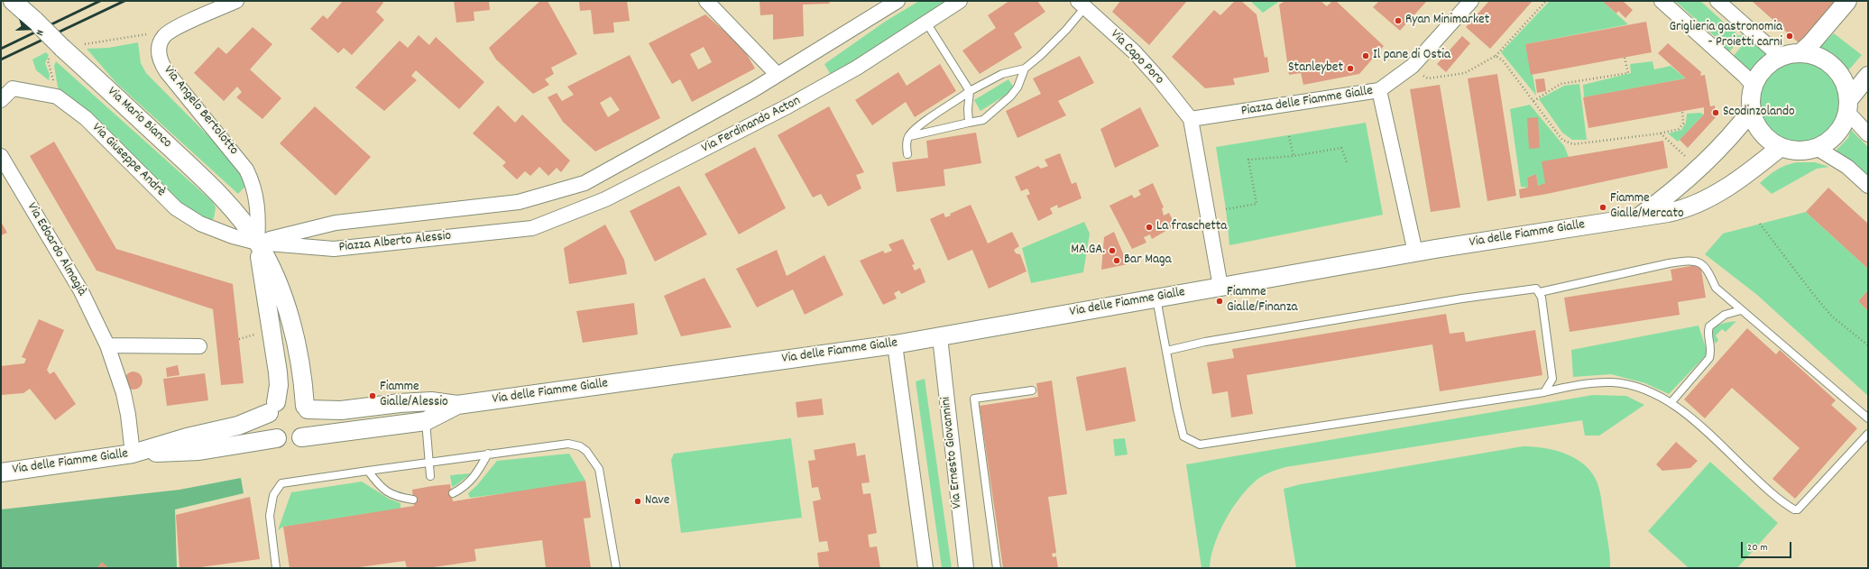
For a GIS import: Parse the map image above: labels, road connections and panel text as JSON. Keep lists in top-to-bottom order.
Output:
{
  "streets": {
    "street": [
      "Via Capo Poro",
      "Piazza delle Fiamme Gialle",
      "Via Angelo Bertolotto",
      "Via Mario Bianco",
      "Via Ferdinando Acton",
      "Via Giuseppe Andrè",
      "Via delle Fiamme Gialle",
      "Piazza Alberto Alessio",
      "Via Edoardo Almagià",
      "Via Ernesto Giovannini"
    ]
  },
  "crossings": [
    ["Via Capo Poro", "Piazza delle Fiamme Gialle"],
    ["Piazza delle Fiamme Gialle", "Via delle Fiamme Gialle"],
    ["Via Angelo Bertolotto", "Via Mario Bianco"],
    ["Via Angelo Bertolotto", "Via Giuseppe Andrè"],
    ["Via Angelo Bertolotto", "Piazza Alberto Alessio"],
    ["Via Mario Bianco", "Via Giuseppe Andrè"],
    ["Via Mario Bianco", "Piazza Alberto Alessio"],
    ["Via Ferdinando Acton", "Piazza Alberto Alessio"],
    ["Via Giuseppe Andrè", "Piazza Alberto Alessio"],
    ["Via delle Fiamme Gialle", "Via Edoardo Almagià"],
    ["Via delle Fiamme Gialle", "Via Ernesto Giovannini"]
  ],
  "places": [
    "Ryan Minimarket",
    "Griglieria gastronomia - Proietti carni",
    "Il pane di Ostia",
    "Stanleybet",
    "Scodinzolando",
    "Fiamme Gialle/Mercato",
    "La fraschetta",
    "MA.GA.",
    "Bar Maga",
    "Fiamme Gialle/Finanza",
    "Fiamme Gialle/Alessio",
    "Nave"
  ],
  "scale_bar": "20 m",
  "north": "right"
}
